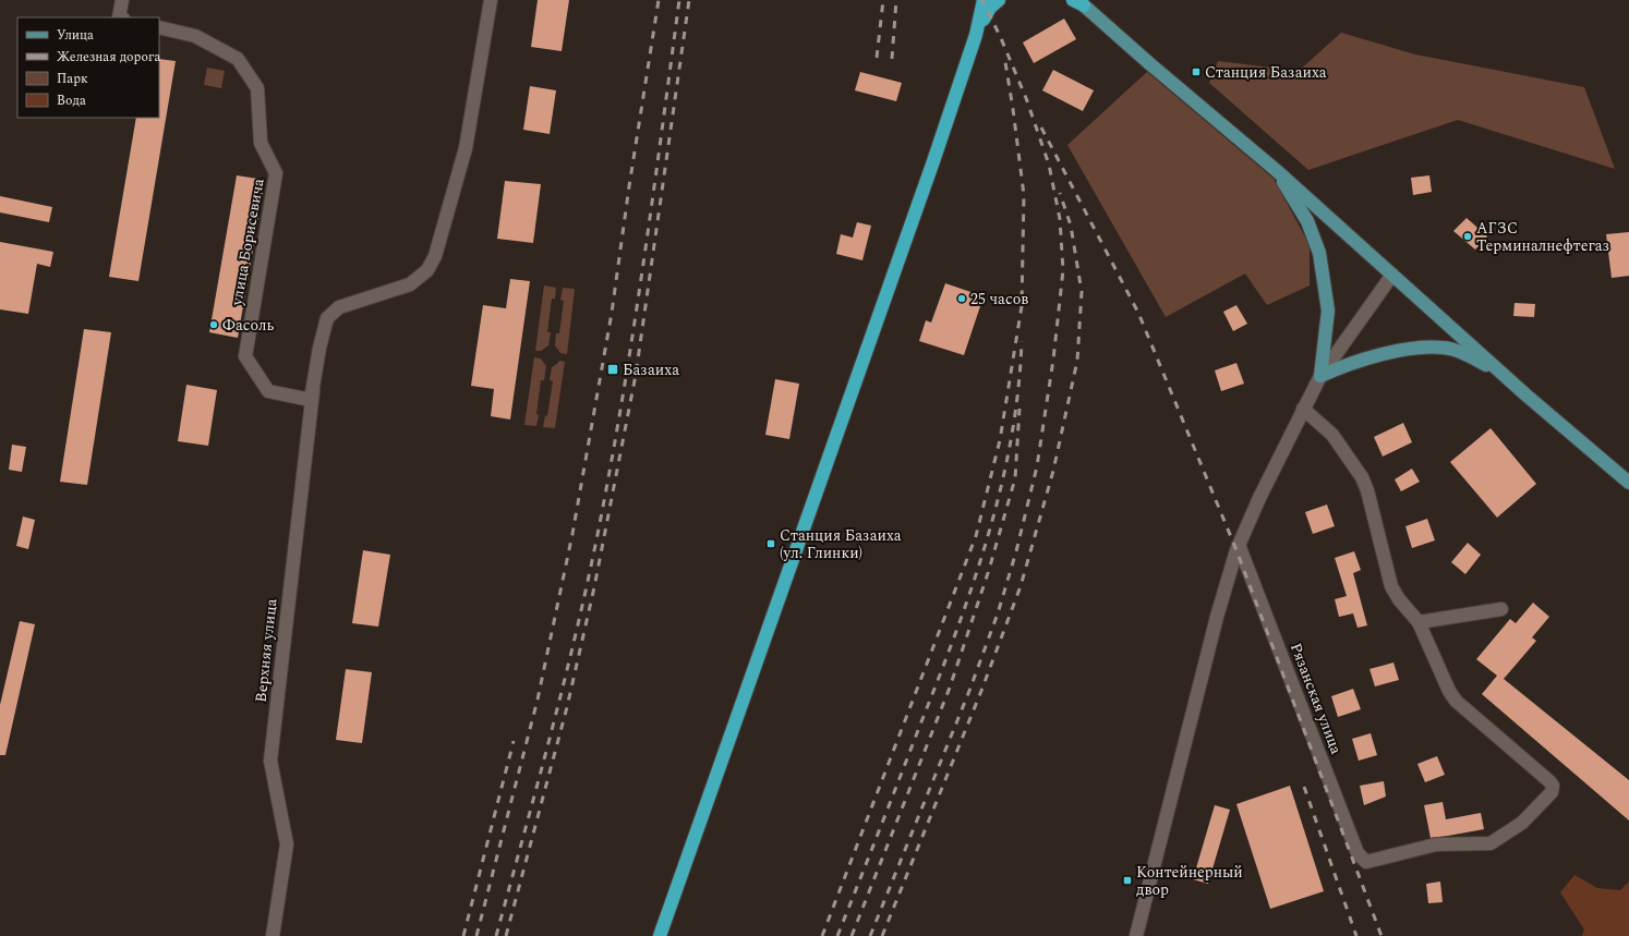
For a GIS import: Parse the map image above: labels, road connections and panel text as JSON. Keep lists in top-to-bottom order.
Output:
{
  "streets": {
    "street": ["улица Борисевича", "Верхняя улица", "Рязанская улица"]
  },
  "crossings": [
    ["улица Борисевича", "Верхняя улица"]
  ],
  "places": {
    "transit": [
      "Станция Базаиха",
      "Базаиха",
      "Станция Базаиха (ул. Глинки)",
      "Контейнерный двор"
    ],
    "other": ["АГЗС Терминалнефтегаз", "25 часов", "Фасоль"]
  },
  "legend": [
    "Улица",
    "Железная дорога",
    "Парк",
    "Вода"
  ]
}
